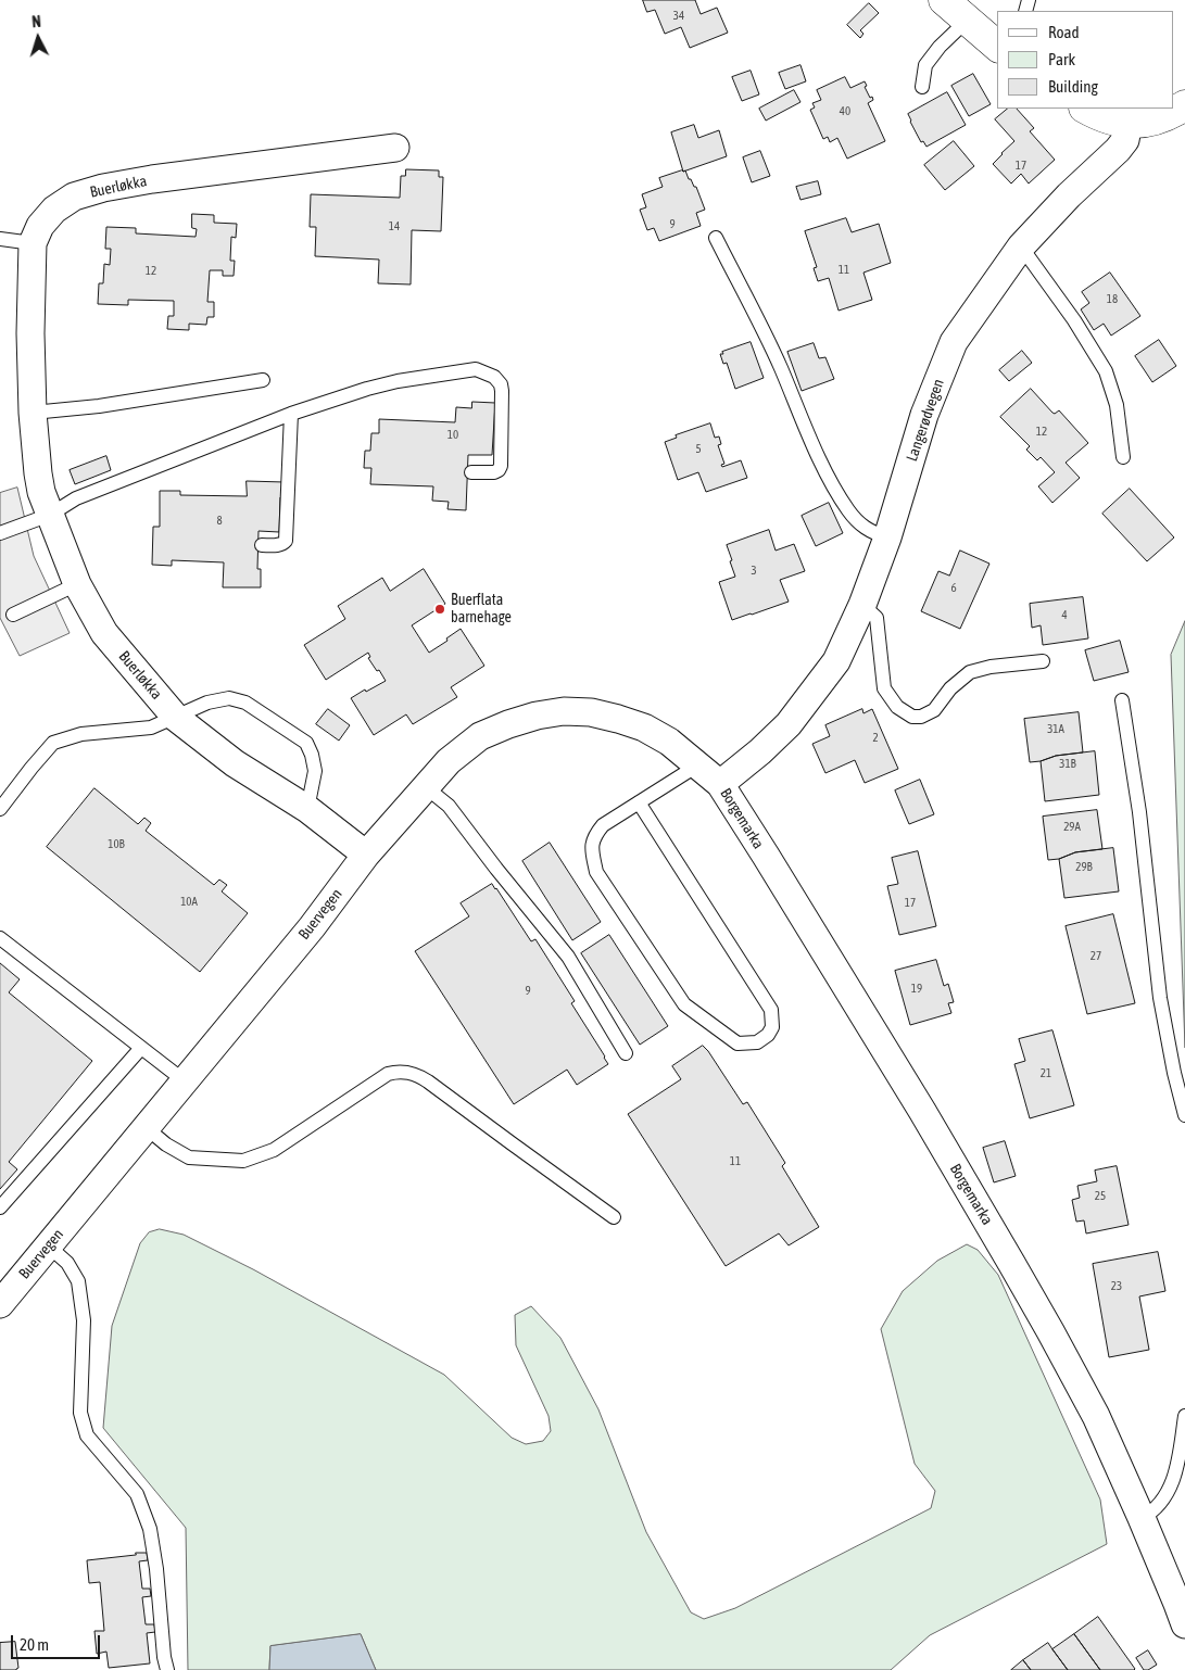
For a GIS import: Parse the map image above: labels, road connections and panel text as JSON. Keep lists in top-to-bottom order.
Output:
{
  "streets": {
    "street": [
      "Buerløkka",
      "Langerødvegen",
      "Borgemarka",
      "Buervegen"
    ]
  },
  "crossings": [
    ["Buerløkka", "Buervegen"],
    ["Langerødvegen", "Borgemarka"],
    ["Langerødvegen", "Buervegen"],
    ["Borgemarka", "Buervegen"]
  ],
  "places": ["Buerflata barnehage"],
  "house_numbers": [
    "34",
    "40",
    "17",
    "9",
    "14",
    "11",
    "12",
    "18",
    "12",
    "10",
    "5",
    "8",
    "3",
    "6",
    "4",
    "31A",
    "2",
    "31B",
    "29A",
    "10B",
    "29B",
    "10A",
    "17",
    "27",
    "19",
    "9",
    "21",
    "11",
    "25",
    "23"
  ],
  "legend": ["Road", "Park", "Building"],
  "scale_bar": "20 m",
  "north": "top"
}
